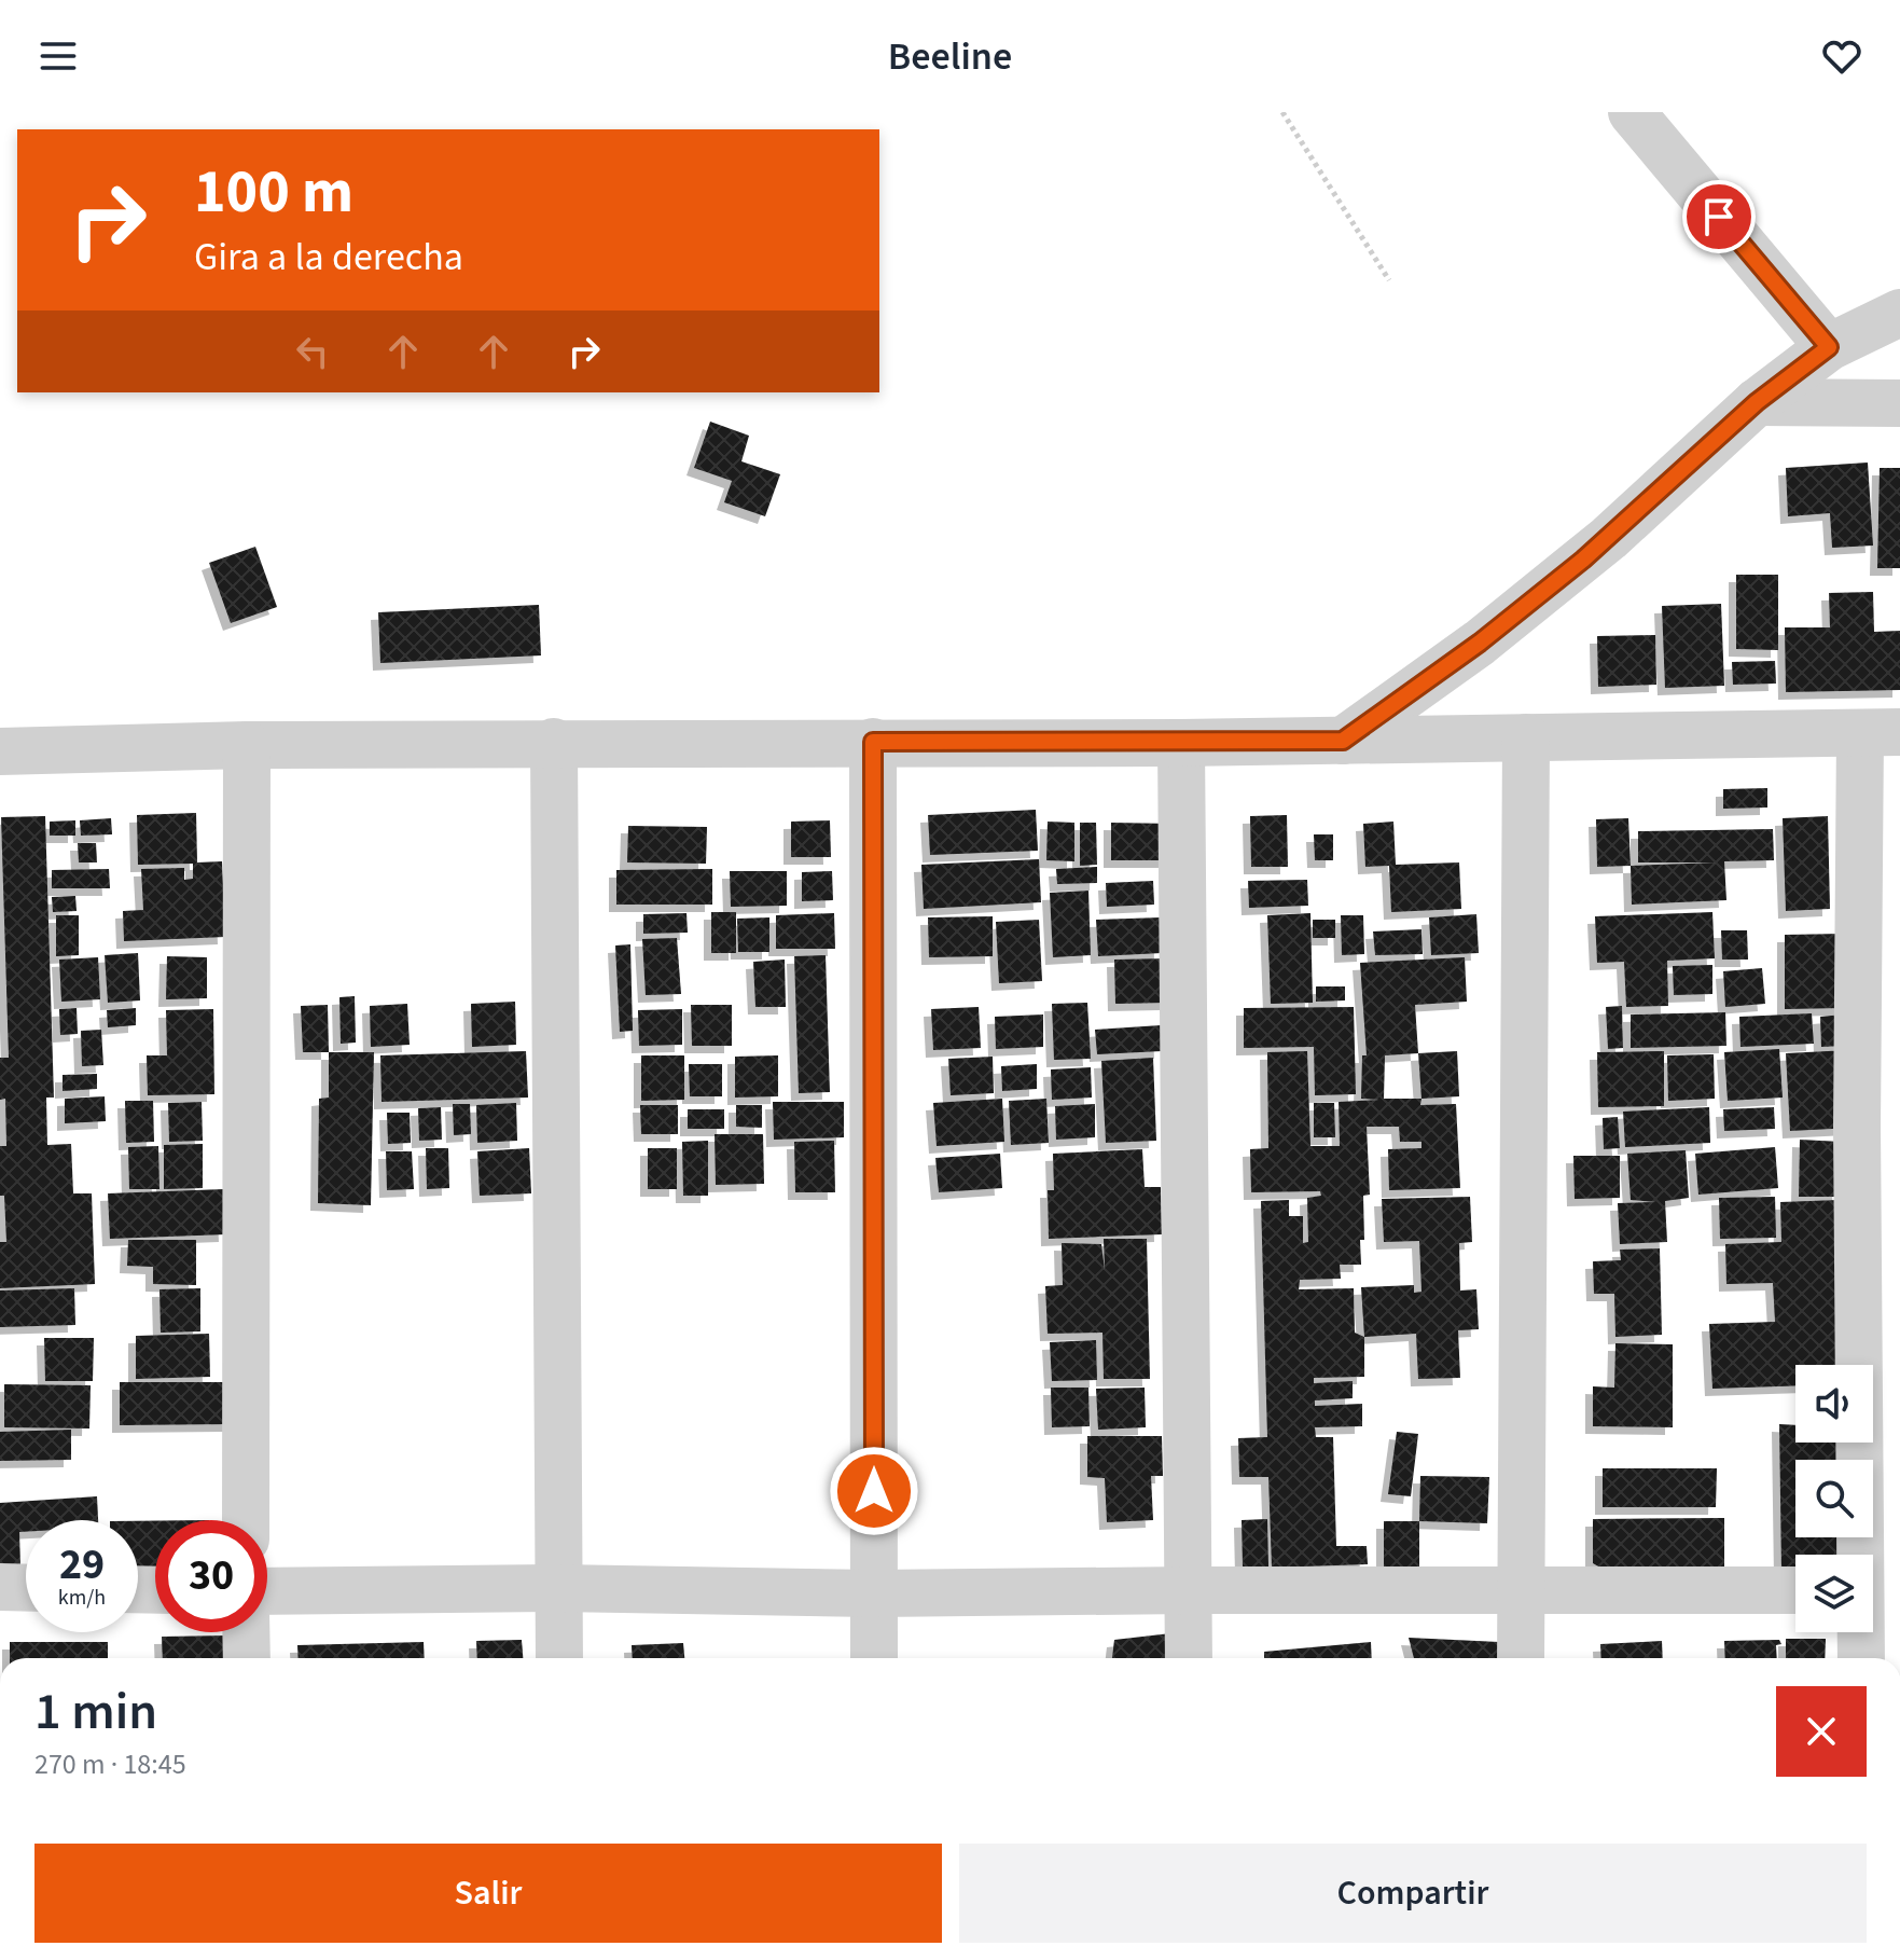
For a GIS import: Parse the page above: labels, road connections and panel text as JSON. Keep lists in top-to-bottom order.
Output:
{
  "page": {
    "header": "Beeline",
    "turn": ["100 m", "Gira a la derecha"],
    "speed": "29 km/h",
    "limit": "30",
    "heading": ["1 min", "270 m · 18:45"],
    "buttons": ["Salir", "Compartir"]
  }
}
